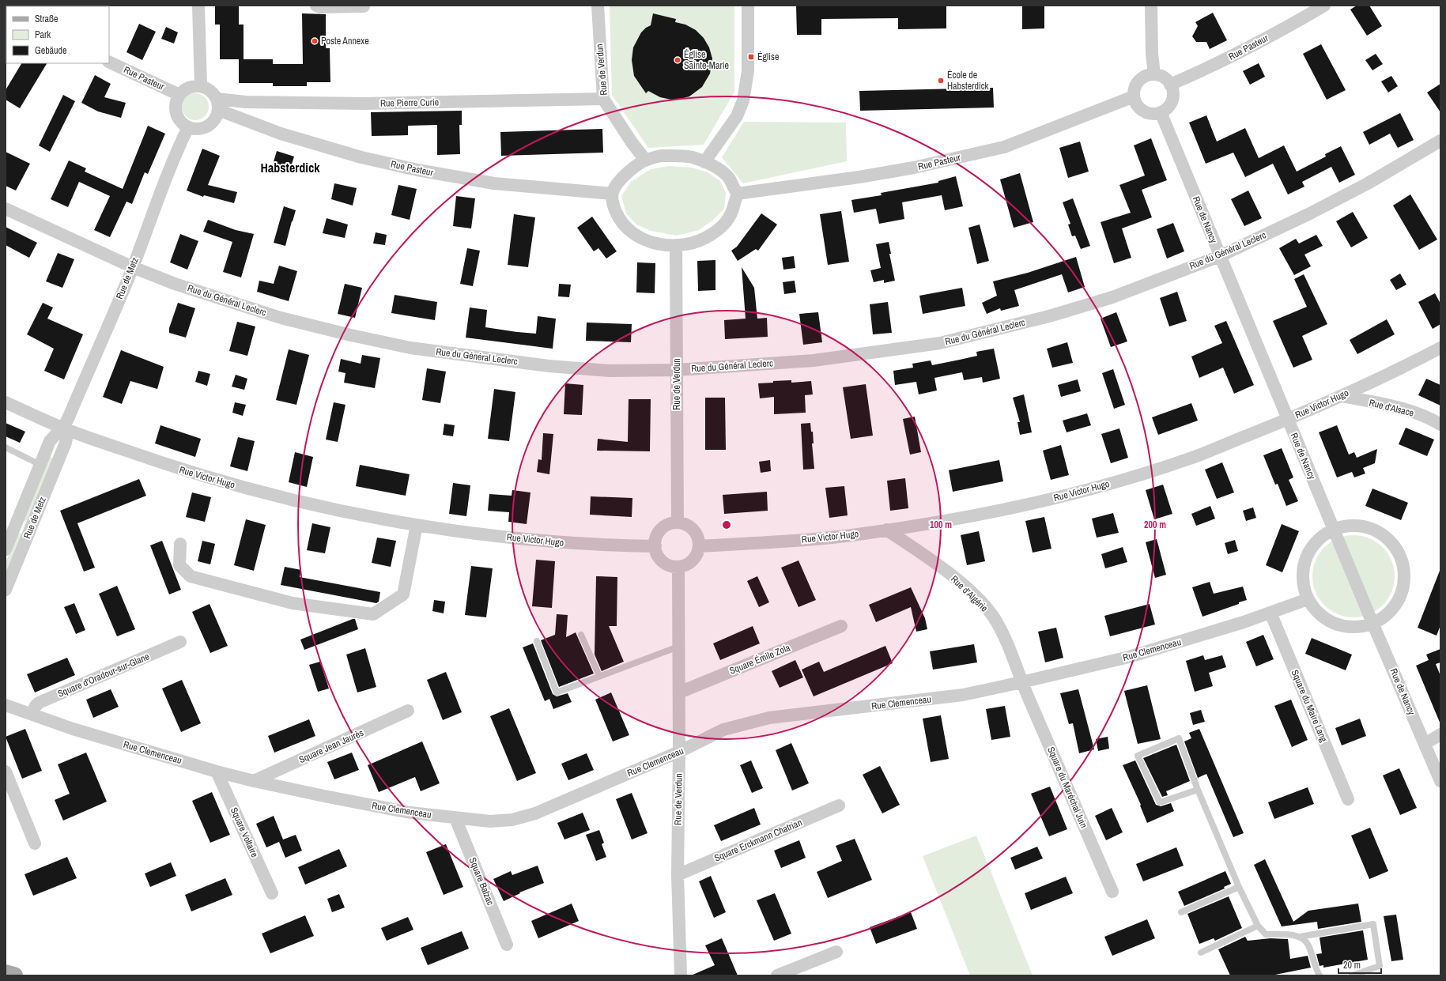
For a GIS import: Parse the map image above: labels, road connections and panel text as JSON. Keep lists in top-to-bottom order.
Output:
{
  "streets": {
    "street": [
      "Rue Pasteur",
      "Rue de Verdun",
      "Rue Pierre Curie",
      "Rue de Nancy",
      "Rue du Général Leclerc",
      "Rue de Metz",
      "Rue Victor Hugo",
      "Rue d'Alsace",
      "Rue d'Algérie",
      "Rue Clemenceau",
      "Square Émile Zola",
      "Square d'Oradour-sur-Glane",
      "Square du Maire Lang",
      "Square Jean Jaurès",
      "Square du Maréchal Juin",
      "Square Voltaire",
      "Square Erckmann Chatrian",
      "Square Balzac"
    ]
  },
  "crossings": [
    ["Rue Pasteur", "Rue de Verdun"],
    ["Rue Pasteur", "Rue Pierre Curie"],
    ["Rue Pasteur", "Rue de Nancy"],
    ["Rue Pasteur", "Rue de Metz"],
    ["Rue de Verdun", "Rue Pierre Curie"],
    ["Rue de Verdun", "Rue du Général Leclerc"],
    ["Rue de Verdun", "Rue Victor Hugo"],
    ["Rue de Verdun", "Rue Clemenceau"],
    ["Rue de Verdun", "Square Émile Zola"],
    ["Rue de Verdun", "Square Erckmann Chatrian"],
    ["Rue Pierre Curie", "Rue de Metz"],
    ["Rue de Nancy", "Rue du Général Leclerc"],
    ["Rue de Nancy", "Rue Victor Hugo"],
    ["Rue du Général Leclerc", "Rue de Metz"],
    ["Rue de Metz", "Rue Victor Hugo"],
    ["Rue Victor Hugo", "Rue d'Alsace"],
    ["Rue Victor Hugo", "Rue d'Algérie"],
    ["Rue d'Algérie", "Rue Clemenceau"],
    ["Rue d'Algérie", "Square du Maréchal Juin"],
    ["Rue Clemenceau", "Square d'Oradour-sur-Glane"],
    ["Rue Clemenceau", "Square du Maire Lang"],
    ["Rue Clemenceau", "Square Jean Jaurès"],
    ["Rue Clemenceau", "Square du Maréchal Juin"],
    ["Rue Clemenceau", "Square Voltaire"],
    ["Rue Clemenceau", "Square Balzac"]
  ],
  "districts": ["Habsterdick"],
  "places": {
    "other": ["Poste Annexe", "Église Sainte-Marie", "École de Habsterdick"],
    "transit": ["Église"]
  },
  "legend": ["Straße", "Park", "Gebäude"],
  "scale_bar": "20 m",
  "rings": ["100 m", "200 m"]
}
